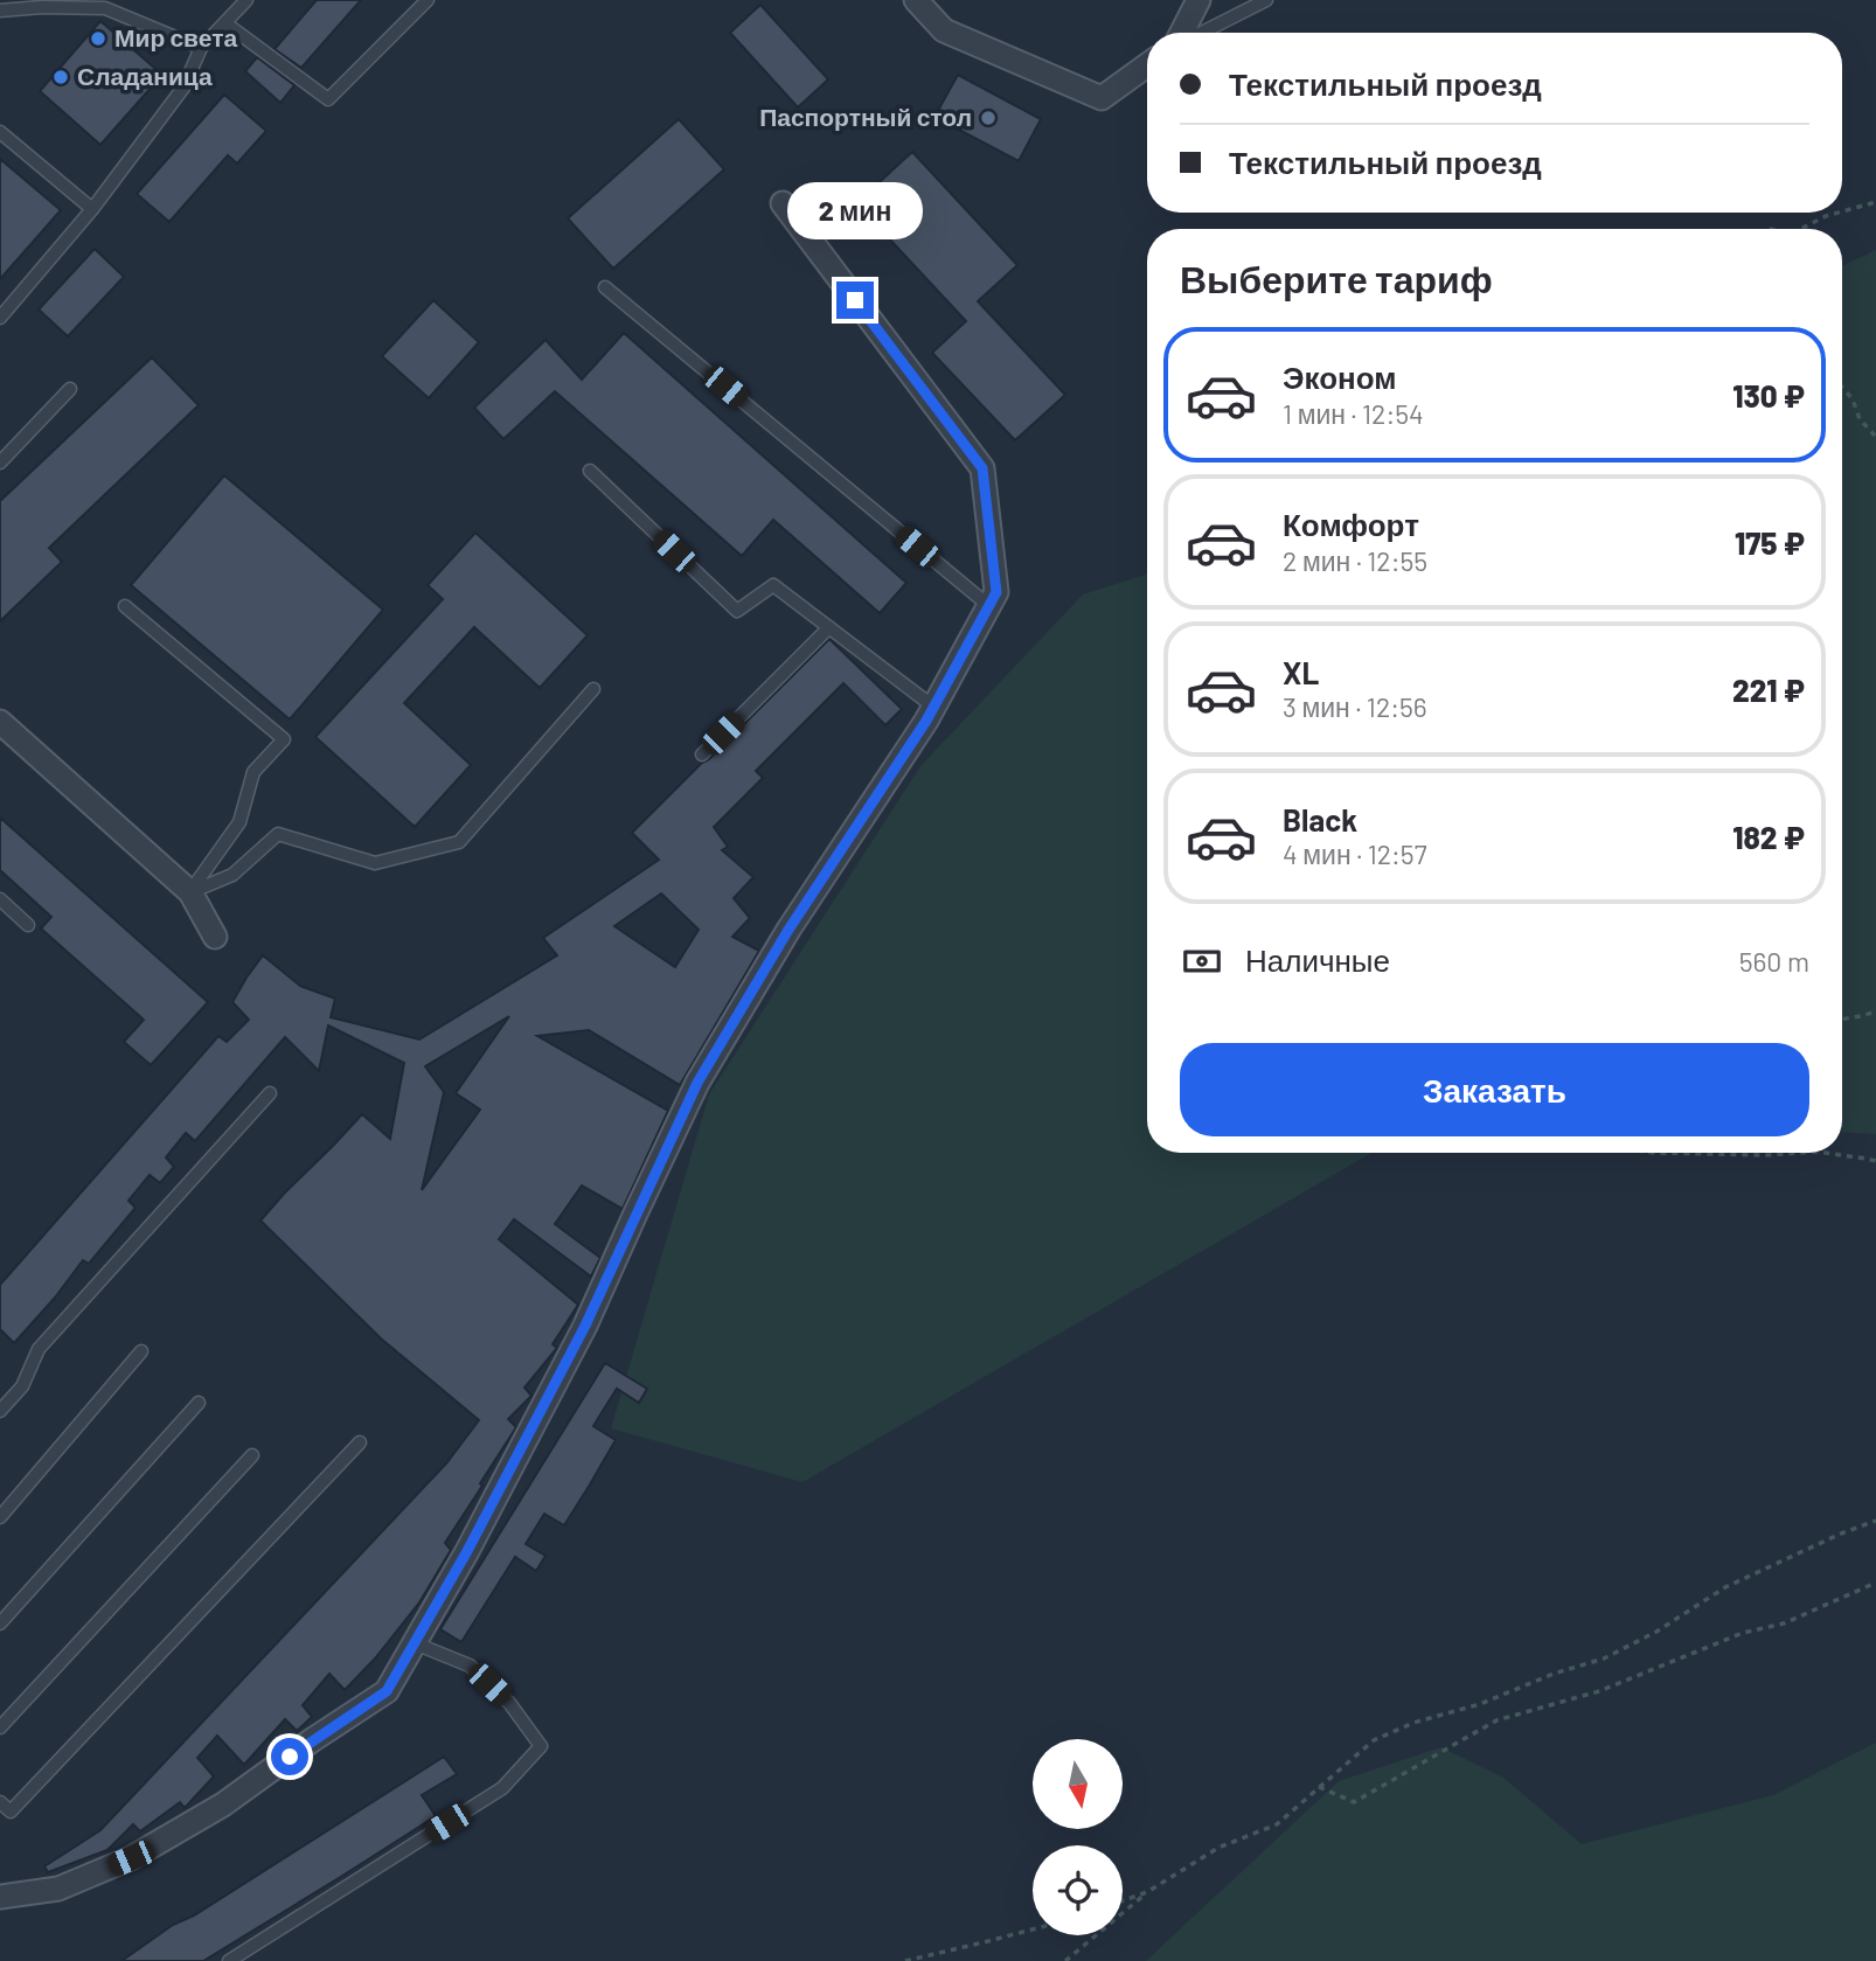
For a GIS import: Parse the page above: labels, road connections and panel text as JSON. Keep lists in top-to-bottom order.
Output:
{
  "places": ["Мир света", "Сладаница", "Паспортный стол"],
  "north": "bottom",
  "page": {
    "banner": ["Текстильный проезд", "Текстильный проезд"],
    "bubble": "2 мин",
    "heading": "Выберите тариф",
    "list": [
      {
        "name": "Эконом",
        "note": "1 мин · 12:54",
        "value": "130 ₽"
      },
      {
        "name": "Комфорт",
        "note": "2 мин · 12:55",
        "value": "175 ₽"
      },
      {
        "name": "XL",
        "note": "3 мин · 12:56",
        "value": "221 ₽"
      },
      {
        "name": "Black",
        "note": "4 мин · 12:57",
        "value": "182 ₽"
      }
    ],
    "pay": ["Наличные", "560 m"],
    "buttons": "Заказать"
  }
}
